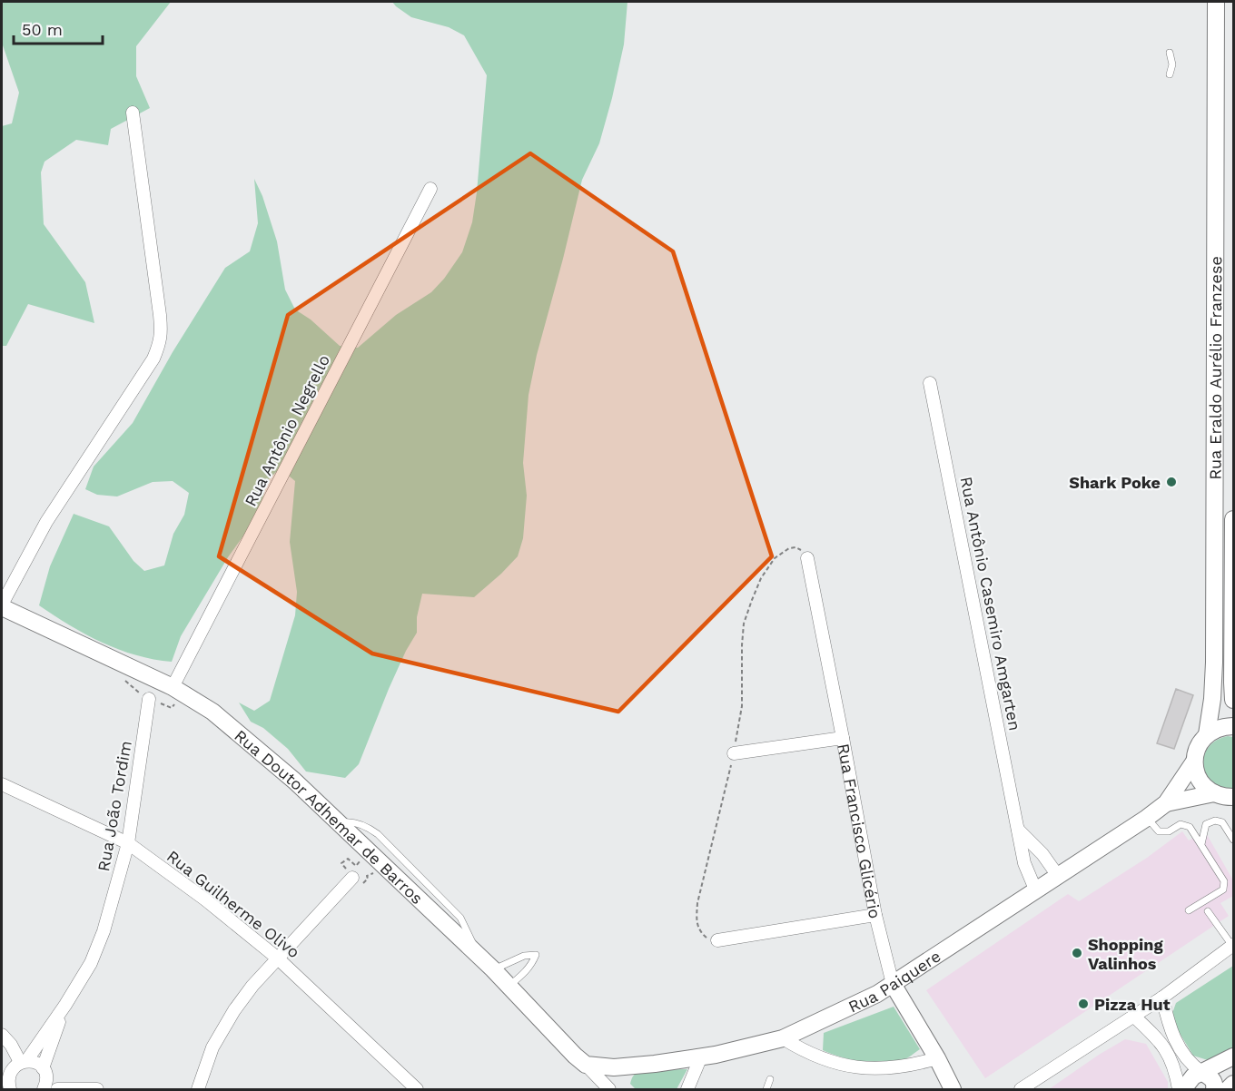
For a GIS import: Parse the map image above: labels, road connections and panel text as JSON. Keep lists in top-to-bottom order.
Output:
{
  "streets": {
    "street": [
      "Rua Eraldo Aurélio Franzese",
      "Rua Antônio Negrello",
      "Rua Antônio Casemiro Amgarten",
      "Rua João Tordim",
      "Rua Doutor Adhemar de Barros",
      "Rua Francisco Glicério",
      "Rua Guilherme Olivo",
      "Rua Paiquere"
    ]
  },
  "crossings": [
    ["Rua Eraldo Aurélio Franzese", "Rua Paiquere"],
    ["Rua Antônio Negrello", "Rua Doutor Adhemar de Barros"],
    ["Rua Antônio Casemiro Amgarten", "Rua Paiquere"],
    ["Rua João Tordim", "Rua Guilherme Olivo"],
    ["Rua Doutor Adhemar de Barros", "Rua Paiquere"],
    ["Rua Francisco Glicério", "Rua Paiquere"]
  ],
  "places": ["Shark Poke", "Shopping Valinhos", "Pizza Hut"],
  "scale_bar": "50 m"
}
